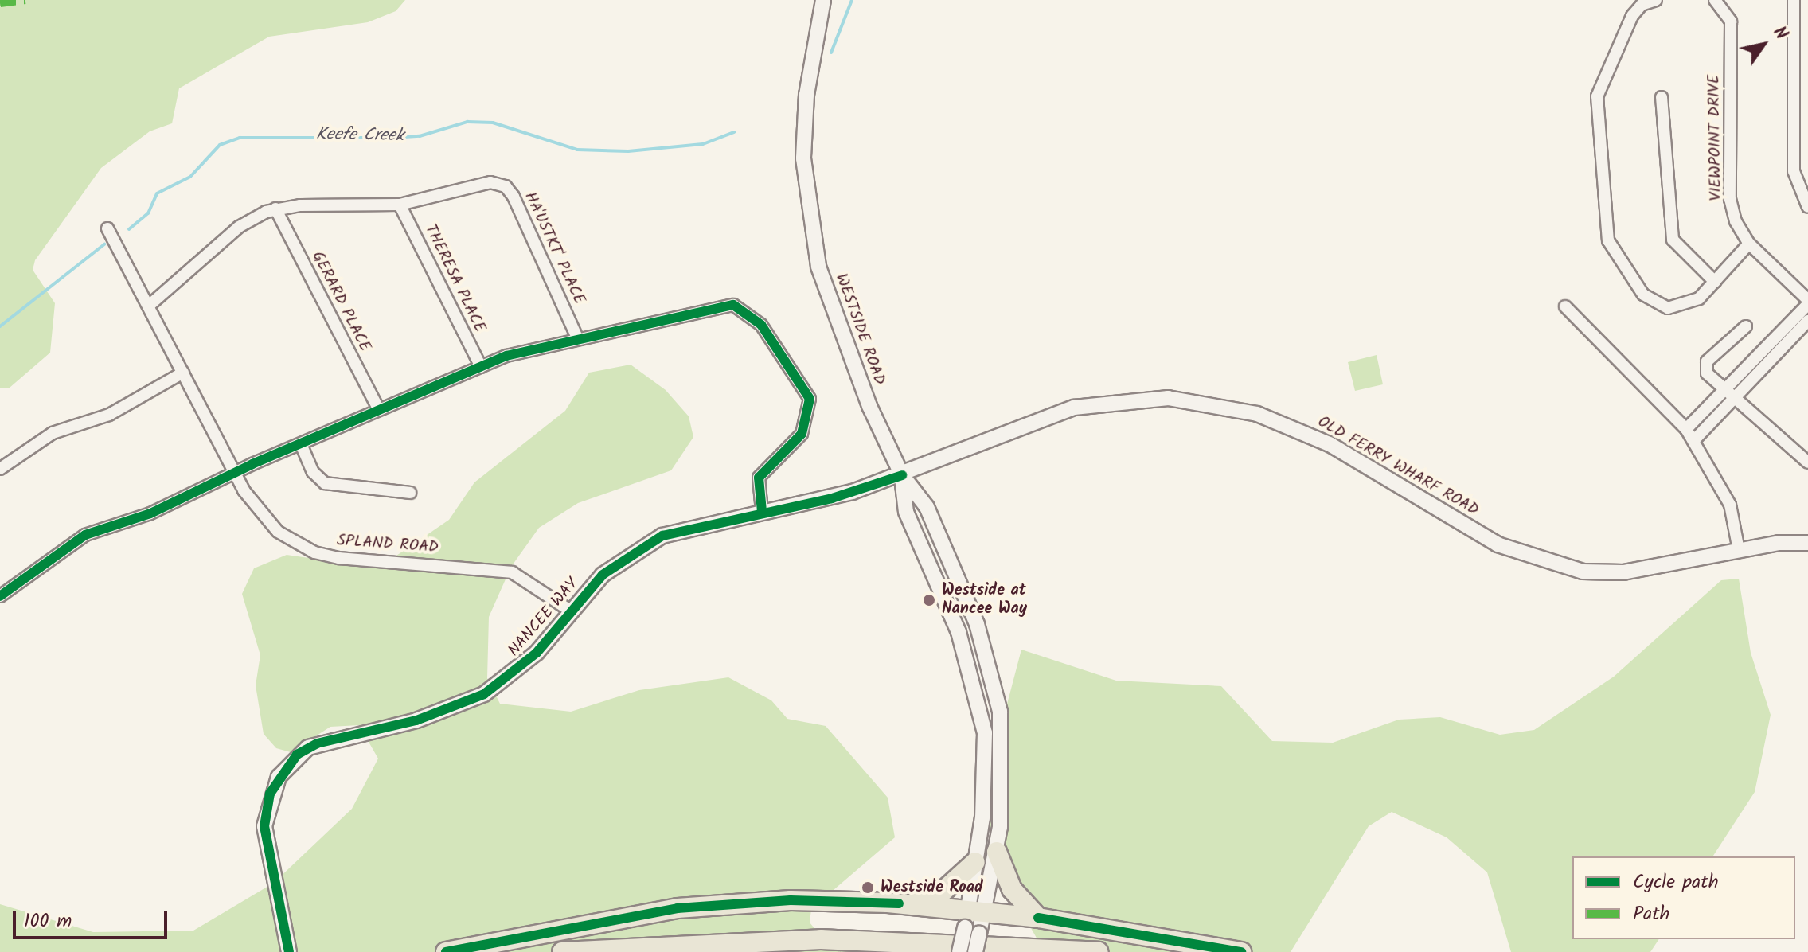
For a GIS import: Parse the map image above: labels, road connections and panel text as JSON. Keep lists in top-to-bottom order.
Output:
{
  "streets": {
    "street": [
      "VIEWPOINT DRIVE",
      "HA'USTKT' PLACE",
      "THERESA PLACE",
      "GERARD PLACE",
      "WESTSIDE ROAD",
      "OLD FERRY WHARF ROAD",
      "SPLAND ROAD",
      "NANCEE WAY"
    ]
  },
  "crossings": [
    ["HA'USTKT' PLACE", "THERESA PLACE"],
    ["HA'USTKT' PLACE", "GERARD PLACE"],
    ["HA'USTKT' PLACE", "SPLAND ROAD"],
    ["WESTSIDE ROAD", "OLD FERRY WHARF ROAD"],
    ["WESTSIDE ROAD", "NANCEE WAY"],
    ["OLD FERRY WHARF ROAD", "NANCEE WAY"],
    ["SPLAND ROAD", "NANCEE WAY"]
  ],
  "water": ["Keefe Creek"],
  "places": ["Westside at Nancee Way", "Westside Road"],
  "legend": ["Cycle path", "Path"],
  "scale_bar": "100 m",
  "north": "top right"
}
